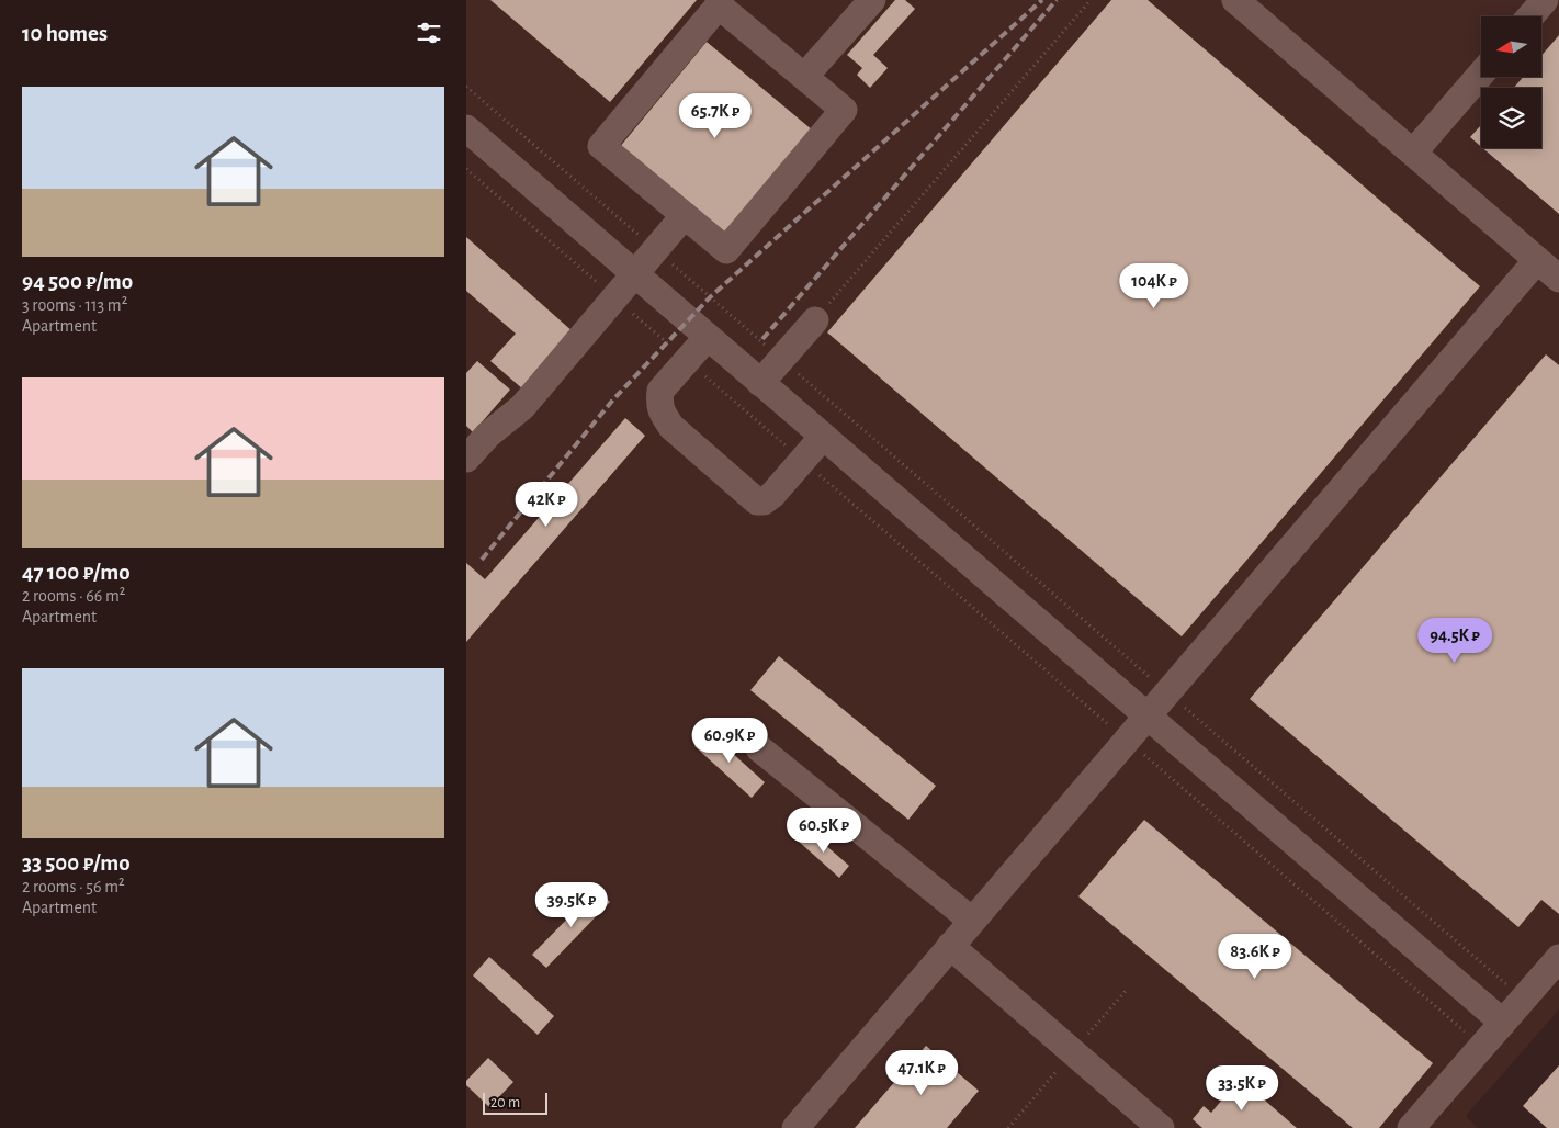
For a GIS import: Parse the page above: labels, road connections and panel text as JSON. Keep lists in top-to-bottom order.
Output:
{
  "scale_bar": "20 m",
  "north": "left",
  "page": {
    "heading": "10 homes",
    "list": [
      {
        "name": "94 500 ₽/mo",
        "note": "3 rooms · 113 m² · Apartment"
      },
      {
        "name": "47 100 ₽/mo",
        "note": "2 rooms · 66 m² · Apartment"
      },
      {
        "name": "33 500 ₽/mo",
        "note": "2 rooms · 56 m² · Apartment"
      }
    ],
    "price": [
      "65.7K ₽",
      "104K ₽",
      "42K ₽",
      "94.5K ₽",
      "60.9K ₽",
      "60.5K ₽",
      "39.5K ₽",
      "83.6K ₽",
      "47.1K ₽",
      "33.5K ₽"
    ],
    "scale": "20 m"
  }
}
